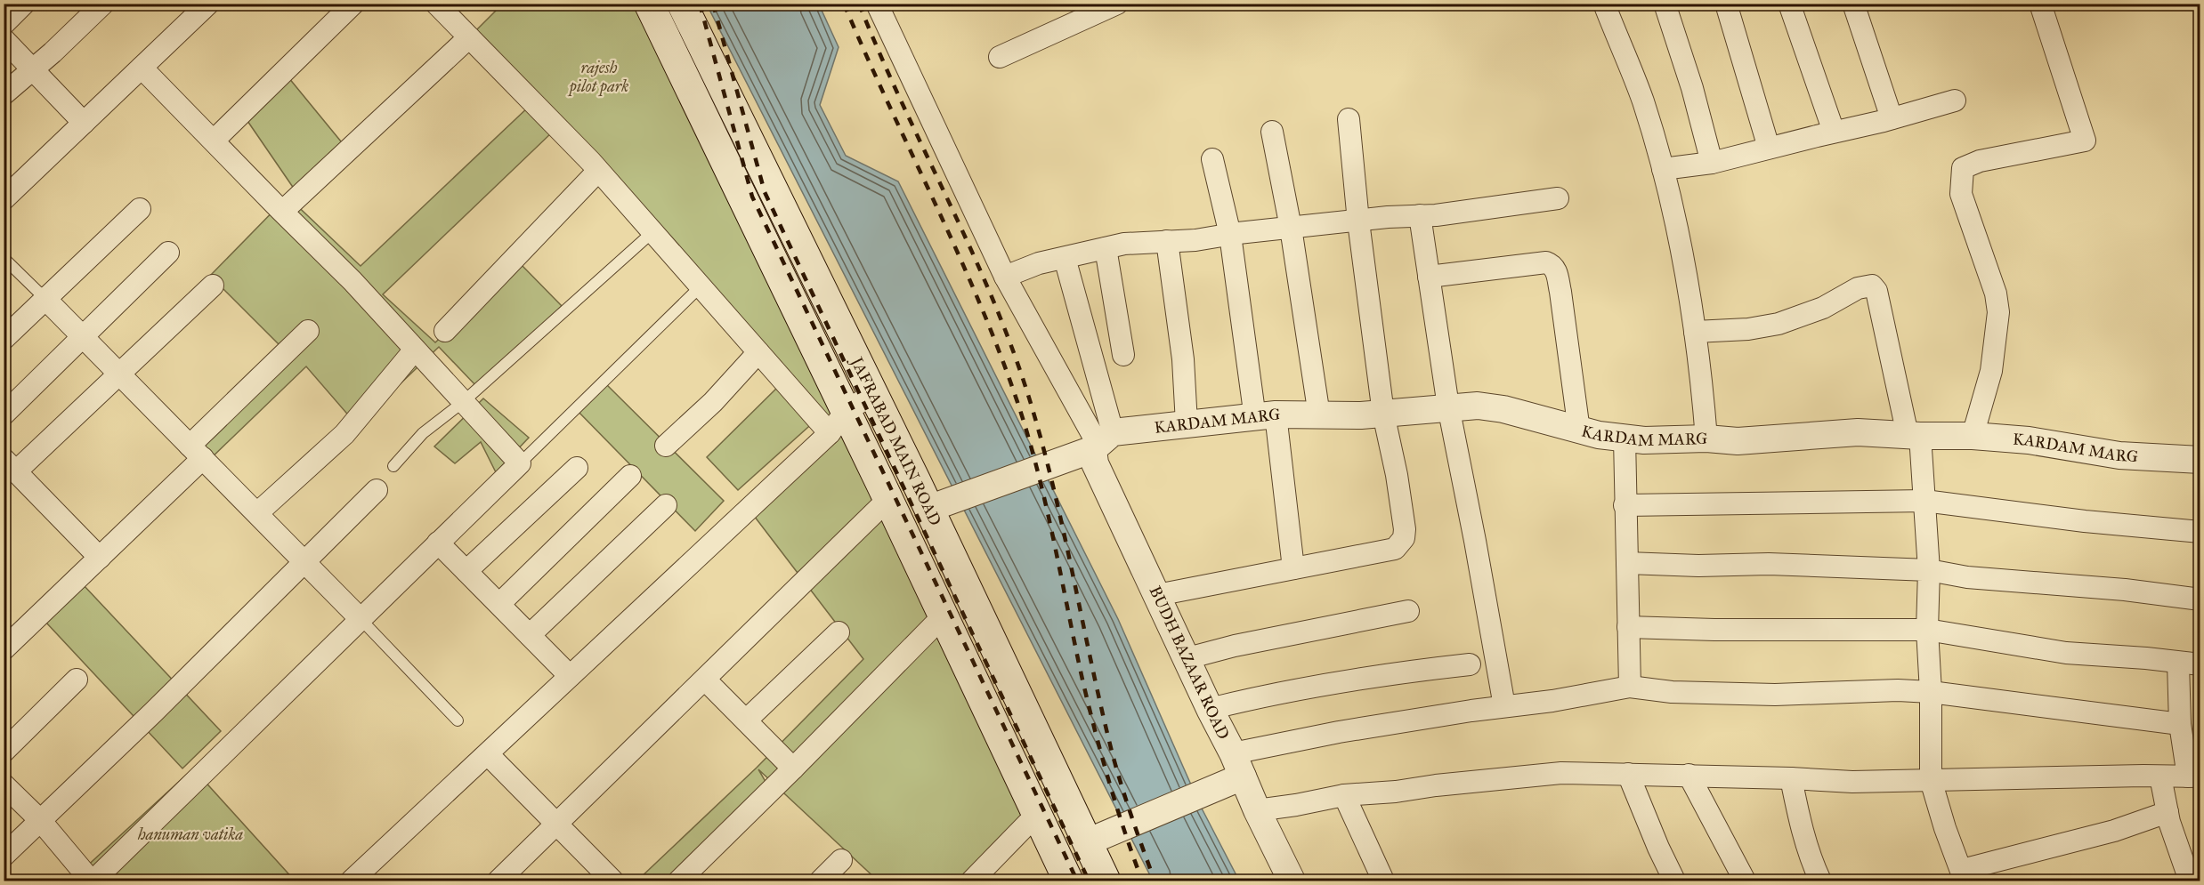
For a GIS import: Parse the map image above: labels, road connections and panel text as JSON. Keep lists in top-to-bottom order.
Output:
{
  "streets": {
    "main road": ["JAFRABAD MAIN ROAD"],
    "street": ["KARDAM MARG", "BUDH BAZAAR ROAD"]
  },
  "crossings": [
    ["KARDAM MARG", "JAFRABAD MAIN ROAD"],
    ["KARDAM MARG", "BUDH BAZAAR ROAD"]
  ],
  "parks": ["rajesh pilot park", "hanuman vatika"]
}
